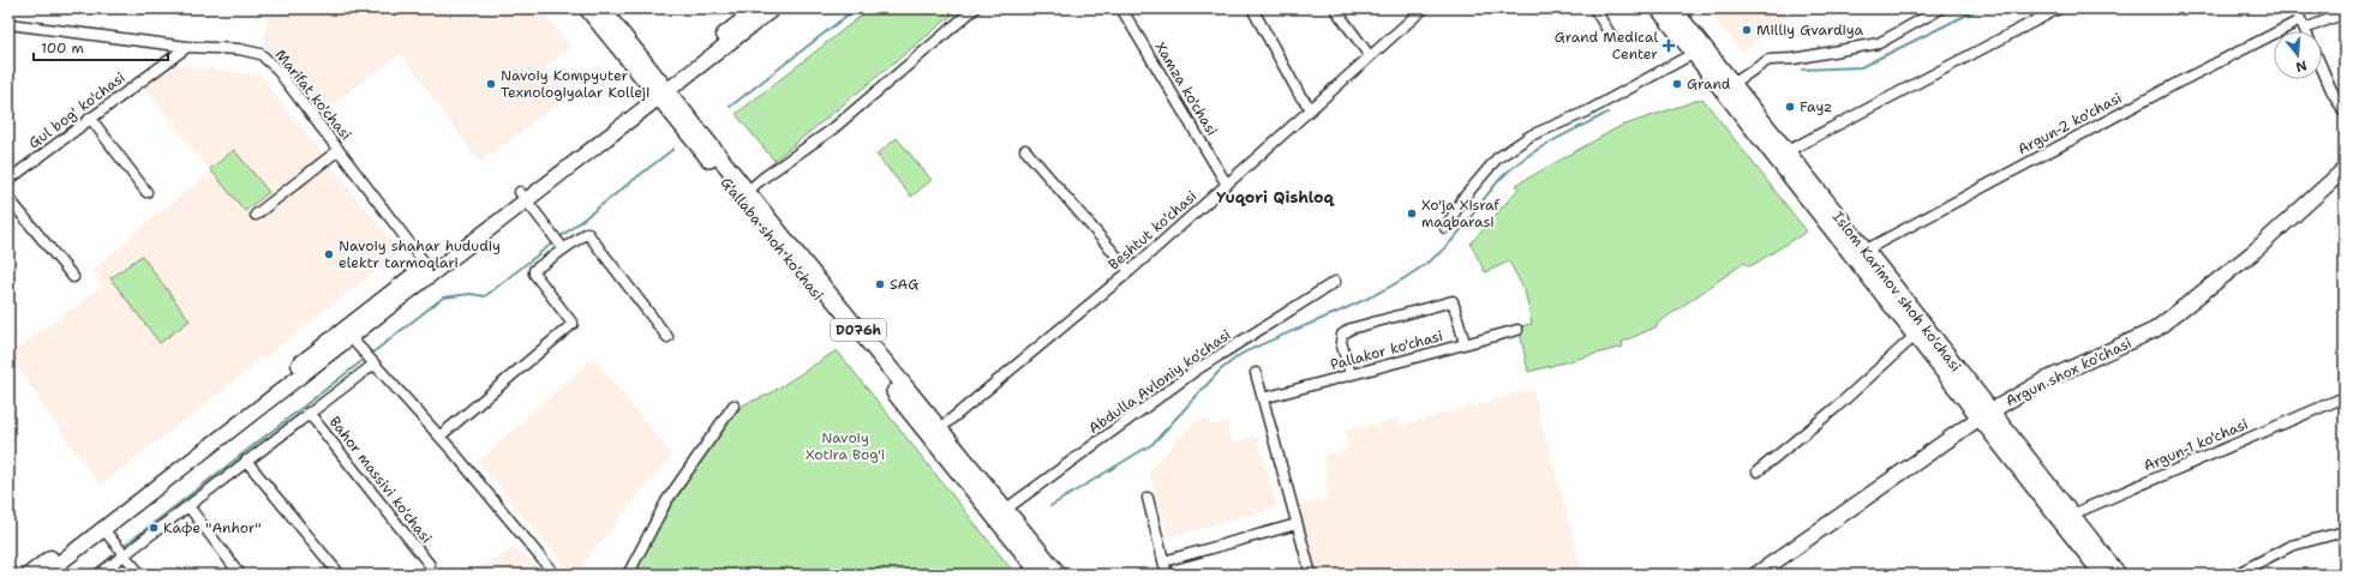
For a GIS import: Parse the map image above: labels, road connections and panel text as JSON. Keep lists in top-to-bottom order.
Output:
{
  "streets": {
    "main road": [
      "G'allaba shoh ko'chasi",
      "Islom Karimov shoh ko'chasi",
      "D076h",
      "Argun shox ko'chasi"
    ],
    "street": [
      "Xamza ko'chasi",
      "Marifat ko'chasi",
      "Gul bog' ko'chasi",
      "Argun-2 ko'chasi",
      "Beshtut ko'chasi",
      "Pallakor ko'chasi",
      "Abdulla Avloniy ko'chasi",
      "Argun-1 ko'chasi",
      "Bahor massivi ko'chasi"
    ]
  },
  "crossings": [
    ["Xamza ko'chasi", "Beshtut ko'chasi"],
    ["Marifat ko'chasi", "Gul bog' ko'chasi"],
    ["Argun-2 ko'chasi", "Islom Karimov shoh ko'chasi"],
    ["Beshtut ko'chasi", "G'allaba shoh ko'chasi"],
    ["G'allaba shoh ko'chasi", "Abdulla Avloniy ko'chasi"],
    ["Islom Karimov shoh ko'chasi", "Argun shox ko'chasi"],
    ["Islom Karimov shoh ko'chasi", "Argun-1 ko'chasi"]
  ],
  "districts": ["Yuqori Qishloq"],
  "parks": ["Navoiy Xotira Bog'i"],
  "places": {
    "other": [
      "Milliy Gvardiya",
      "Navoiy Kompyuter Texnologiyalar Kolleji",
      "Grand",
      "Fayz",
      "Xo'ja Xisraf maqbarasi",
      "Navoiy shahar hududiy elektr tarmoqlari",
      "SAG",
      "Кафе \"Anhor\""
    ],
    "health": ["Grand Medical Center"]
  },
  "scale_bar": "100 m",
  "north": "bottom"
}
